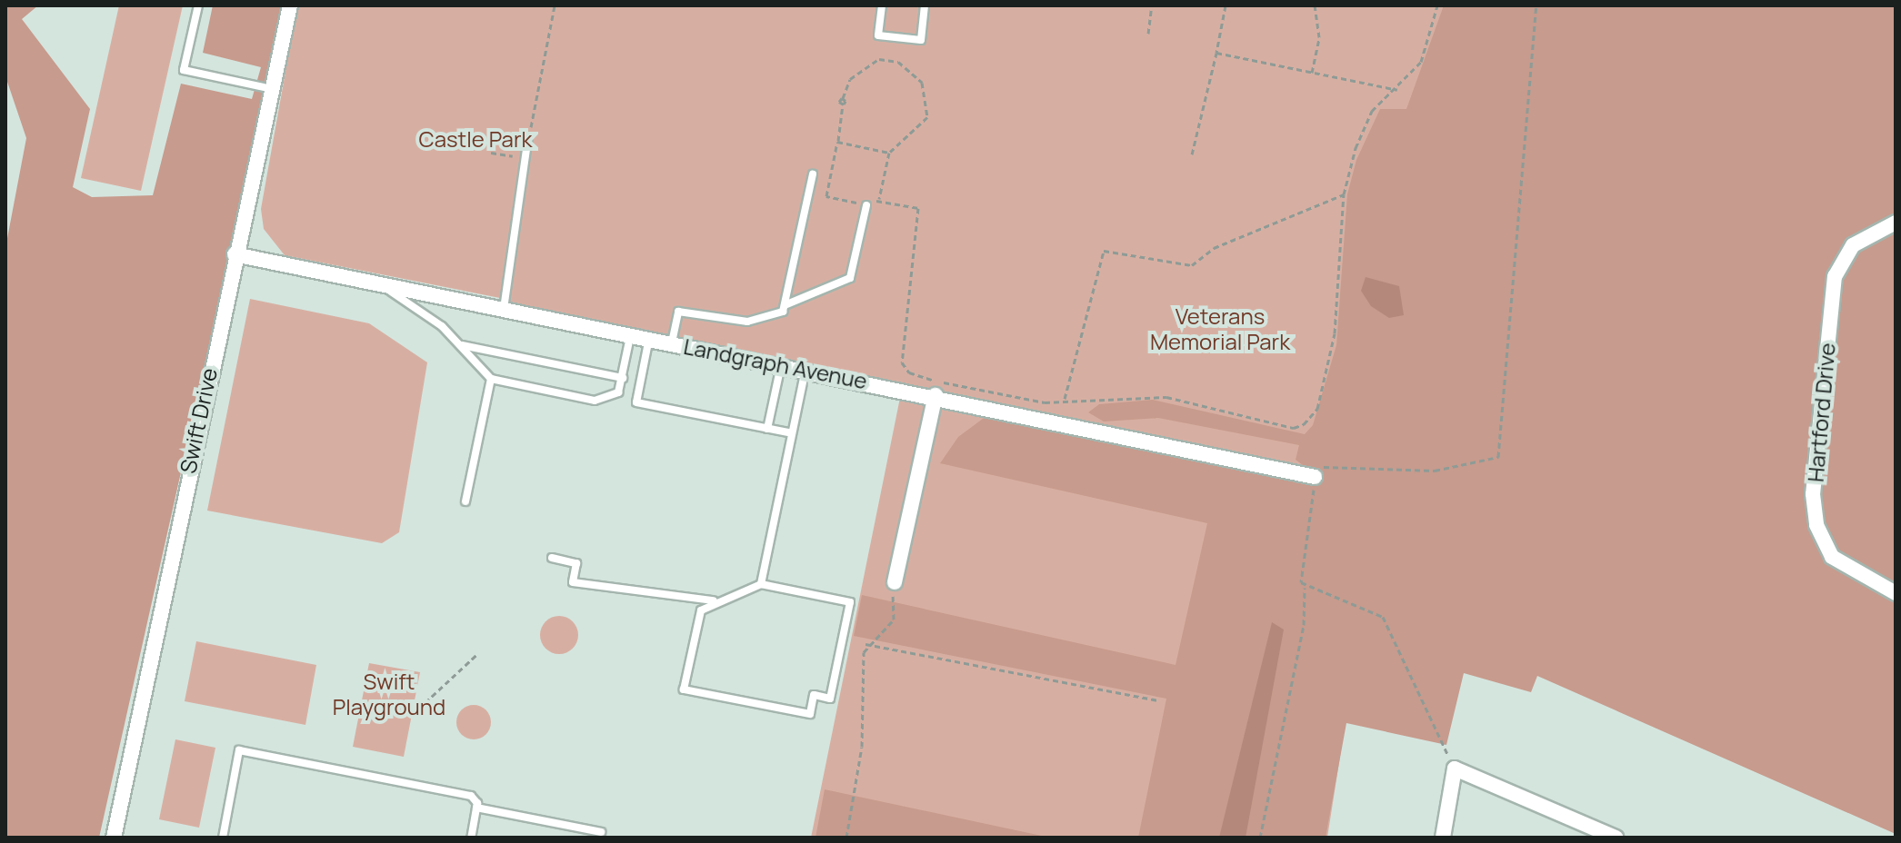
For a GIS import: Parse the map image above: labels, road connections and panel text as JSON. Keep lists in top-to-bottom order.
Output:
{
  "streets": {
    "street": ["Landgraph Avenue", "Hartford Drive", "Swift Drive"]
  },
  "crossings": [
    ["Landgraph Avenue", "Swift Drive"]
  ],
  "parks": ["Castle Park", "Veterans Memorial Park", "Swift Playground"]
}
